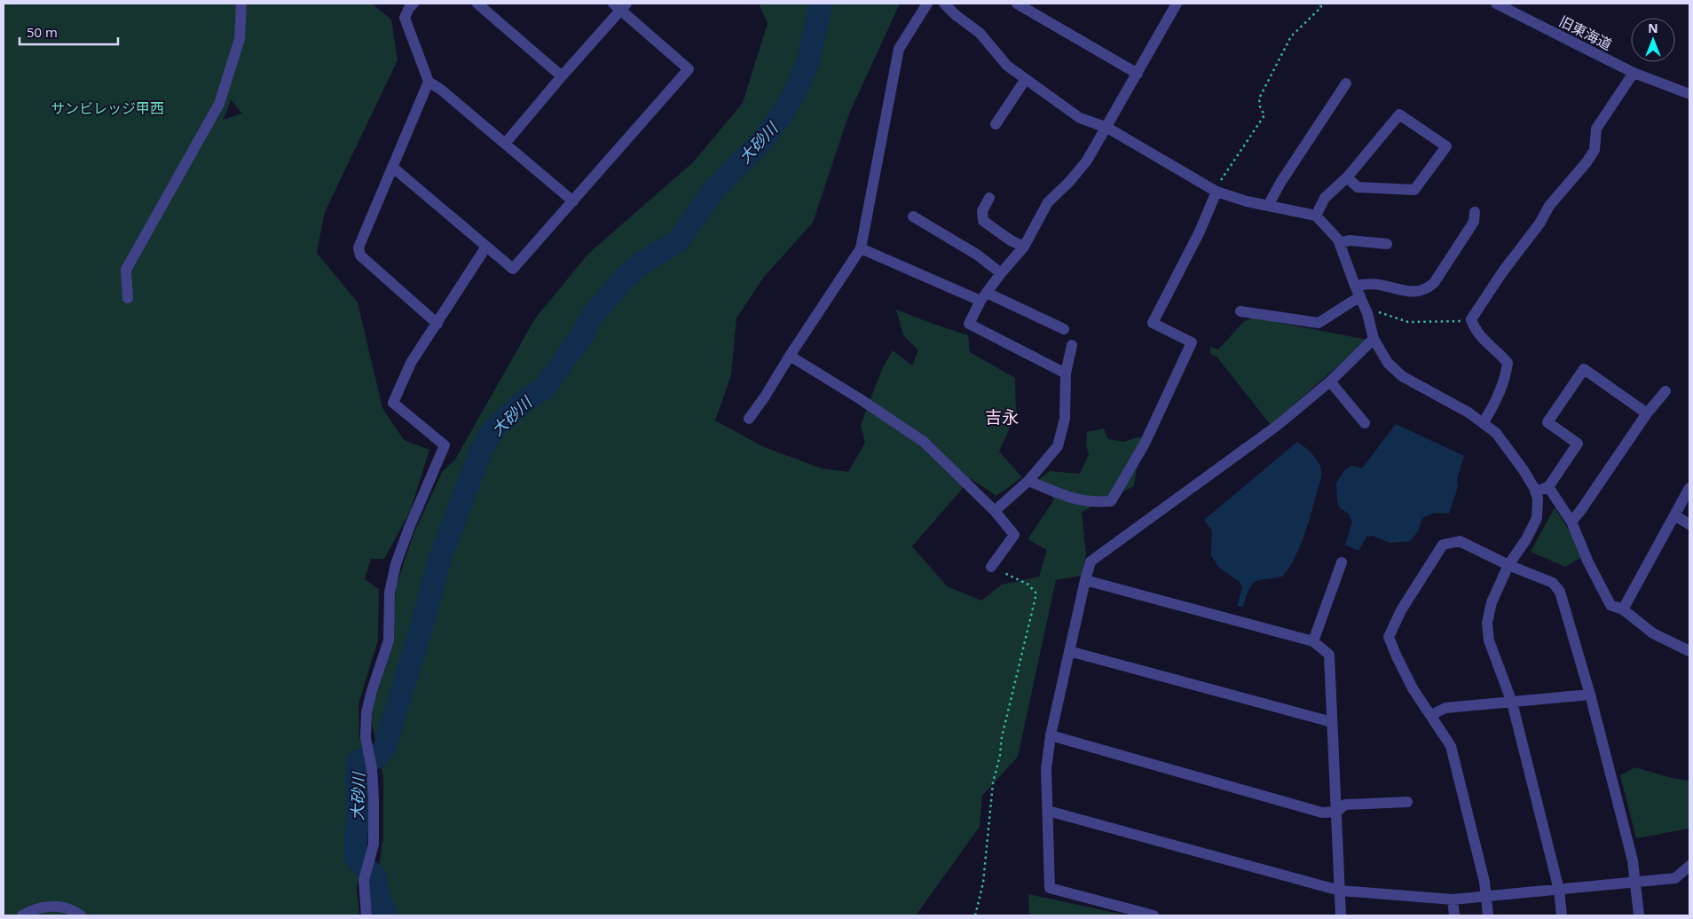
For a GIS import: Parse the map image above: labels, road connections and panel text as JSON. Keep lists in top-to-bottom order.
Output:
{
  "streets": {
    "street": ["旧東海道"]
  },
  "districts": ["吉永"],
  "water": ["大砂川"],
  "parks": ["サンビレッジ甲西"],
  "scale_bar": "50 m",
  "north": "top"
}
